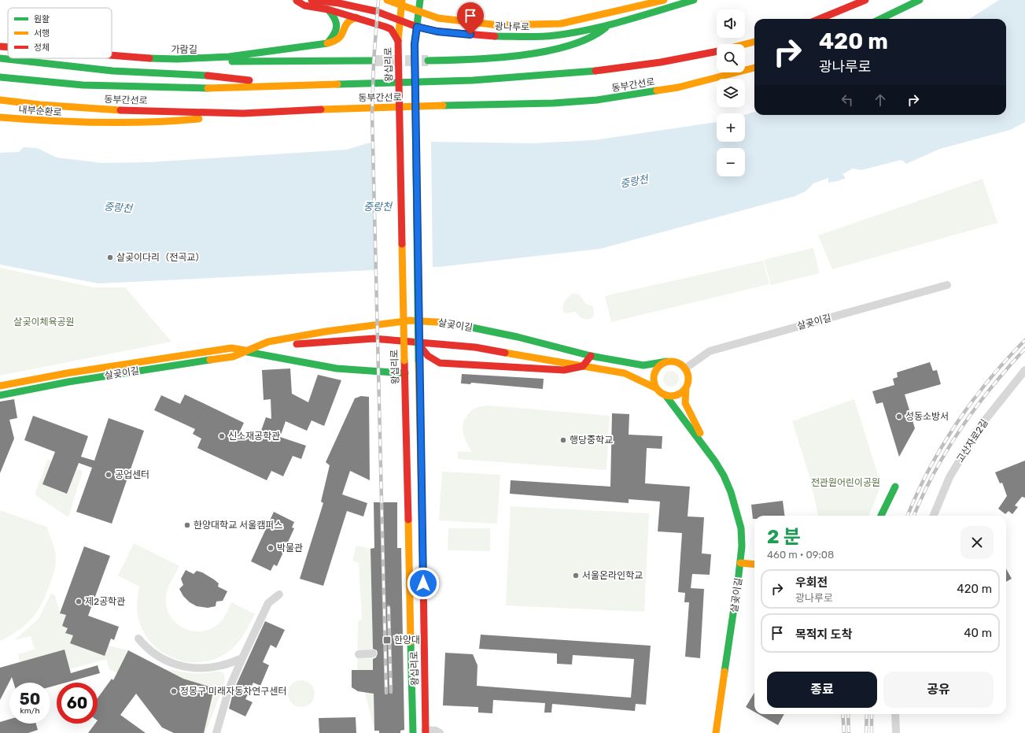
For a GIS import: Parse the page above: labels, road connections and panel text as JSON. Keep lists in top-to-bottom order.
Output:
{
  "streets": {
    "main road": [
      "광나루로",
      "가람길",
      "왕십리로",
      "동부간선로",
      "내부순환로",
      "살곶이길"
    ],
    "street": ["고산자로2길"]
  },
  "crossings": [
    ["광나루로", "왕십리로"],
    ["동부간선로", "내부순환로"]
  ],
  "water": ["중랑천"],
  "parks": ["살곶이체육공원", "전관원어린이공원"],
  "places": {
    "other": [
      "살곶이다리（전곡교）",
      "성동소방서",
      "신소재공학관",
      "행당중학교",
      "공업센터",
      "한양대학교 서울캠퍼스",
      "박물관",
      "서울온라인학교",
      "제2공학관",
      "정몽구 미래자동차연구센터"
    ],
    "transit": ["한양대"]
  },
  "legend": ["원활", "서행", "정체"],
  "page": {
    "map_buttons": ["+", "−"],
    "turn": ["420 m", "광나루로"],
    "heading": ["2 분", "460 m · 09:08"],
    "list": [
      {
        "name": "우회전",
        "note": "광나루로",
        "value": "420 m"
      },
      {
        "name": "목적지 도착",
        "value": "40 m"
      }
    ],
    "buttons": ["종료", "공유"],
    "speed": "50 km/h",
    "limit": "60"
  }
}
